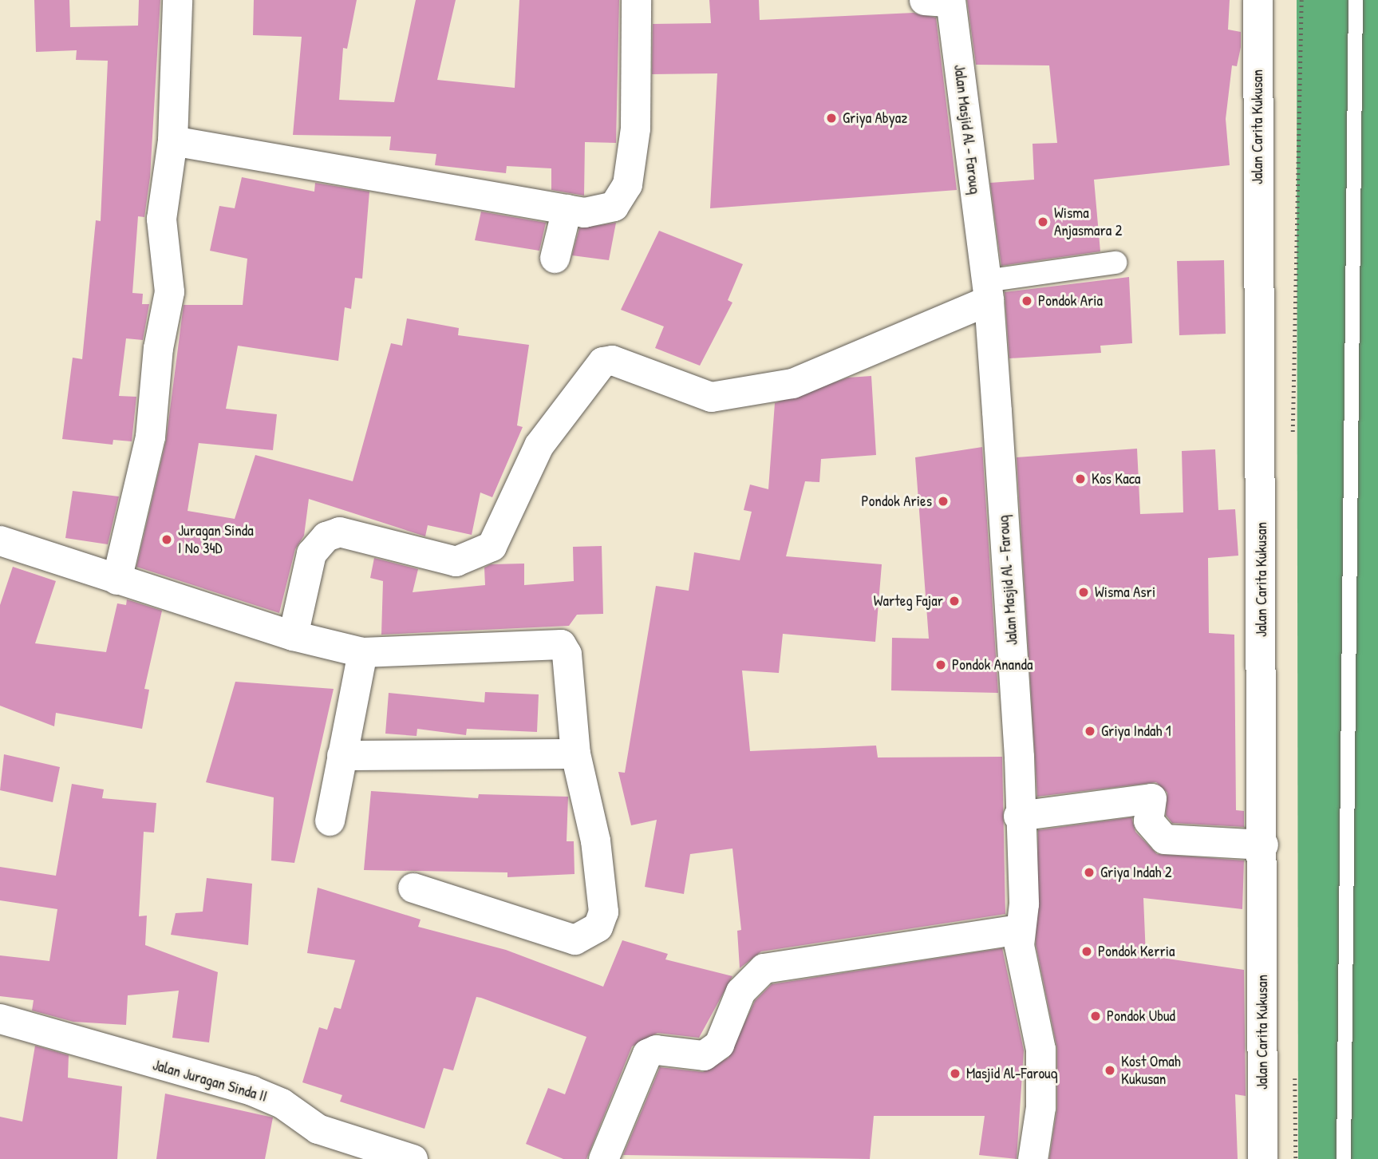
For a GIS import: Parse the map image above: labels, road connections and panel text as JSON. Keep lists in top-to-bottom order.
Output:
{
  "streets": {
    "street": ["Jalan Carita Kukusan", "Jalan Masjid Al - Farouq", "Jalan Juragan Sinda II"]
  },
  "places": [
    "Griya Abyaz",
    "Wisma Anjasmara 2",
    "Pondok Aria",
    "Kos Kaca",
    "Pondok Aries",
    "Juragan Sinda I No 34D",
    "Wisma Asri",
    "Warteg Fajar",
    "Pondok Ananda",
    "Griya Indah 1",
    "Griya Indah 2",
    "Pondok Kerria",
    "Pondok Ubud",
    "Kost Omah Kukusan",
    "Masjid Al-Farouq"
  ]
}
